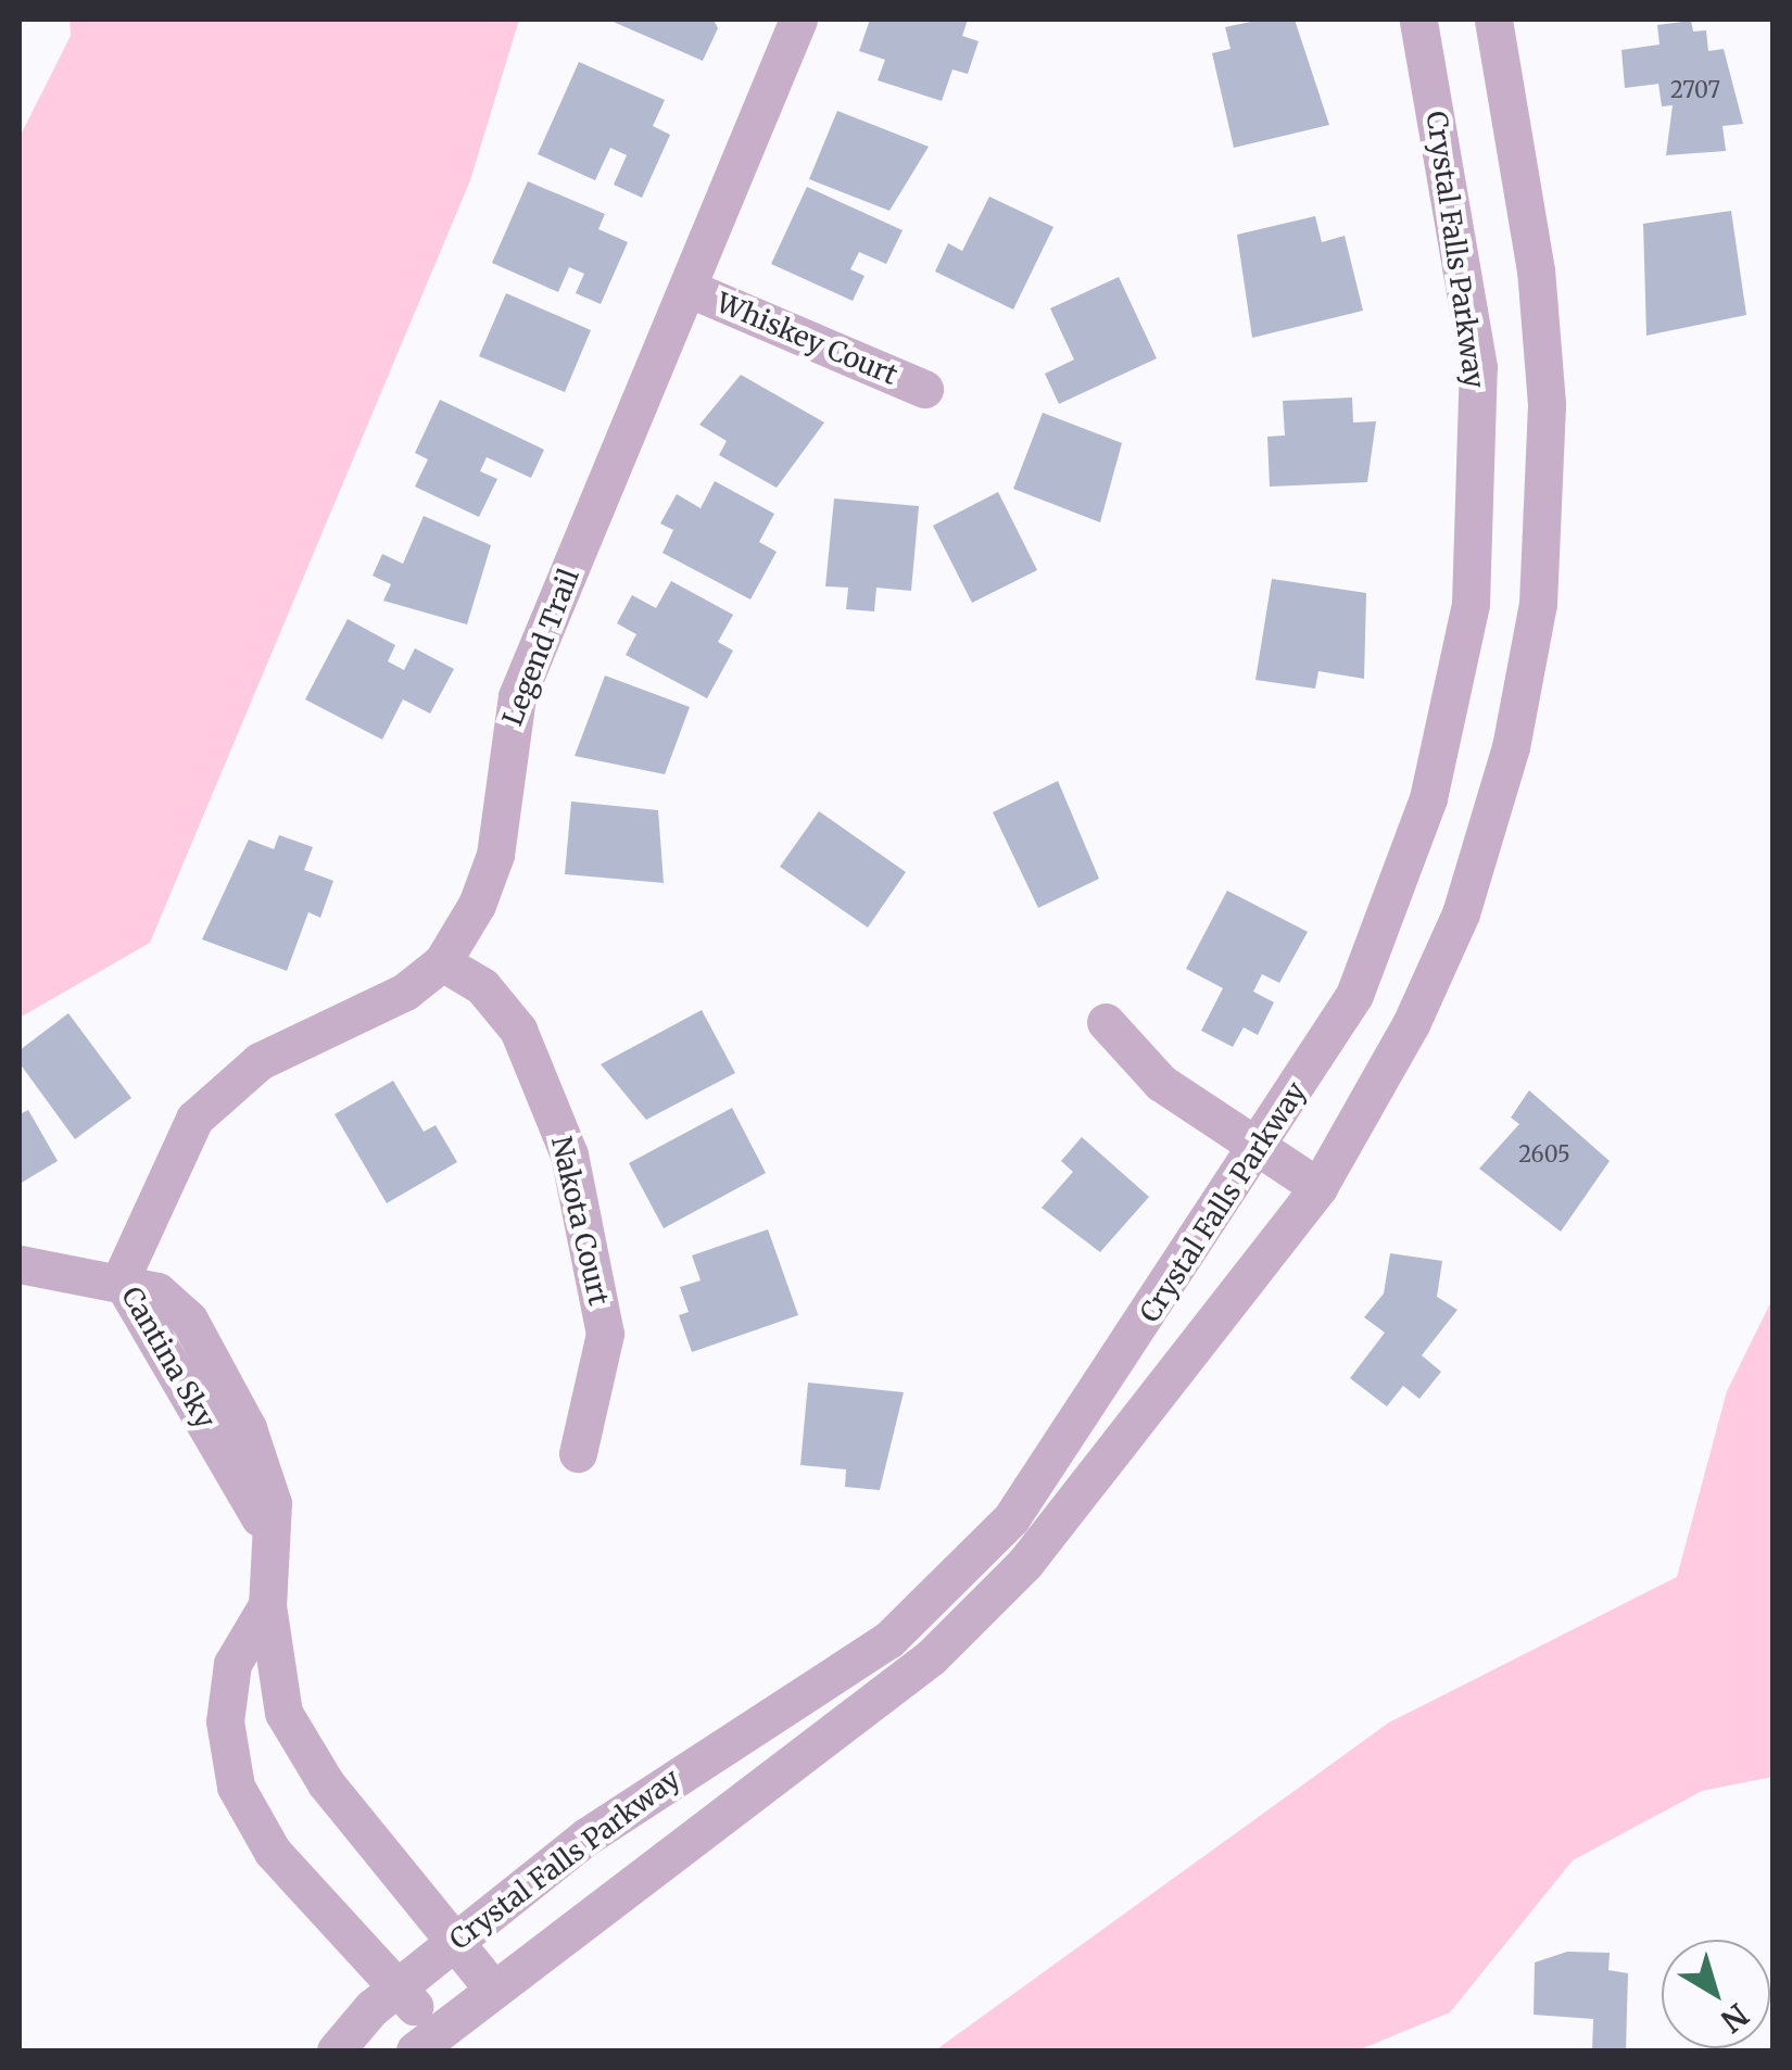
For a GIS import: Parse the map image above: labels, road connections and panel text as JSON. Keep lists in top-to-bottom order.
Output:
{
  "streets": {
    "street": [
      "Crystal Falls Parkway",
      "Whiskey Court",
      "Legend Trail",
      "Nakota Court",
      "Cantina Sky"
    ]
  },
  "crossings": [
    ["Crystal Falls Parkway", "Cantina Sky"],
    ["Whiskey Court", "Legend Trail"],
    ["Legend Trail", "Nakota Court"],
    ["Legend Trail", "Cantina Sky"]
  ],
  "house_numbers": ["2707", "2605"],
  "north": "bottom right"
}
